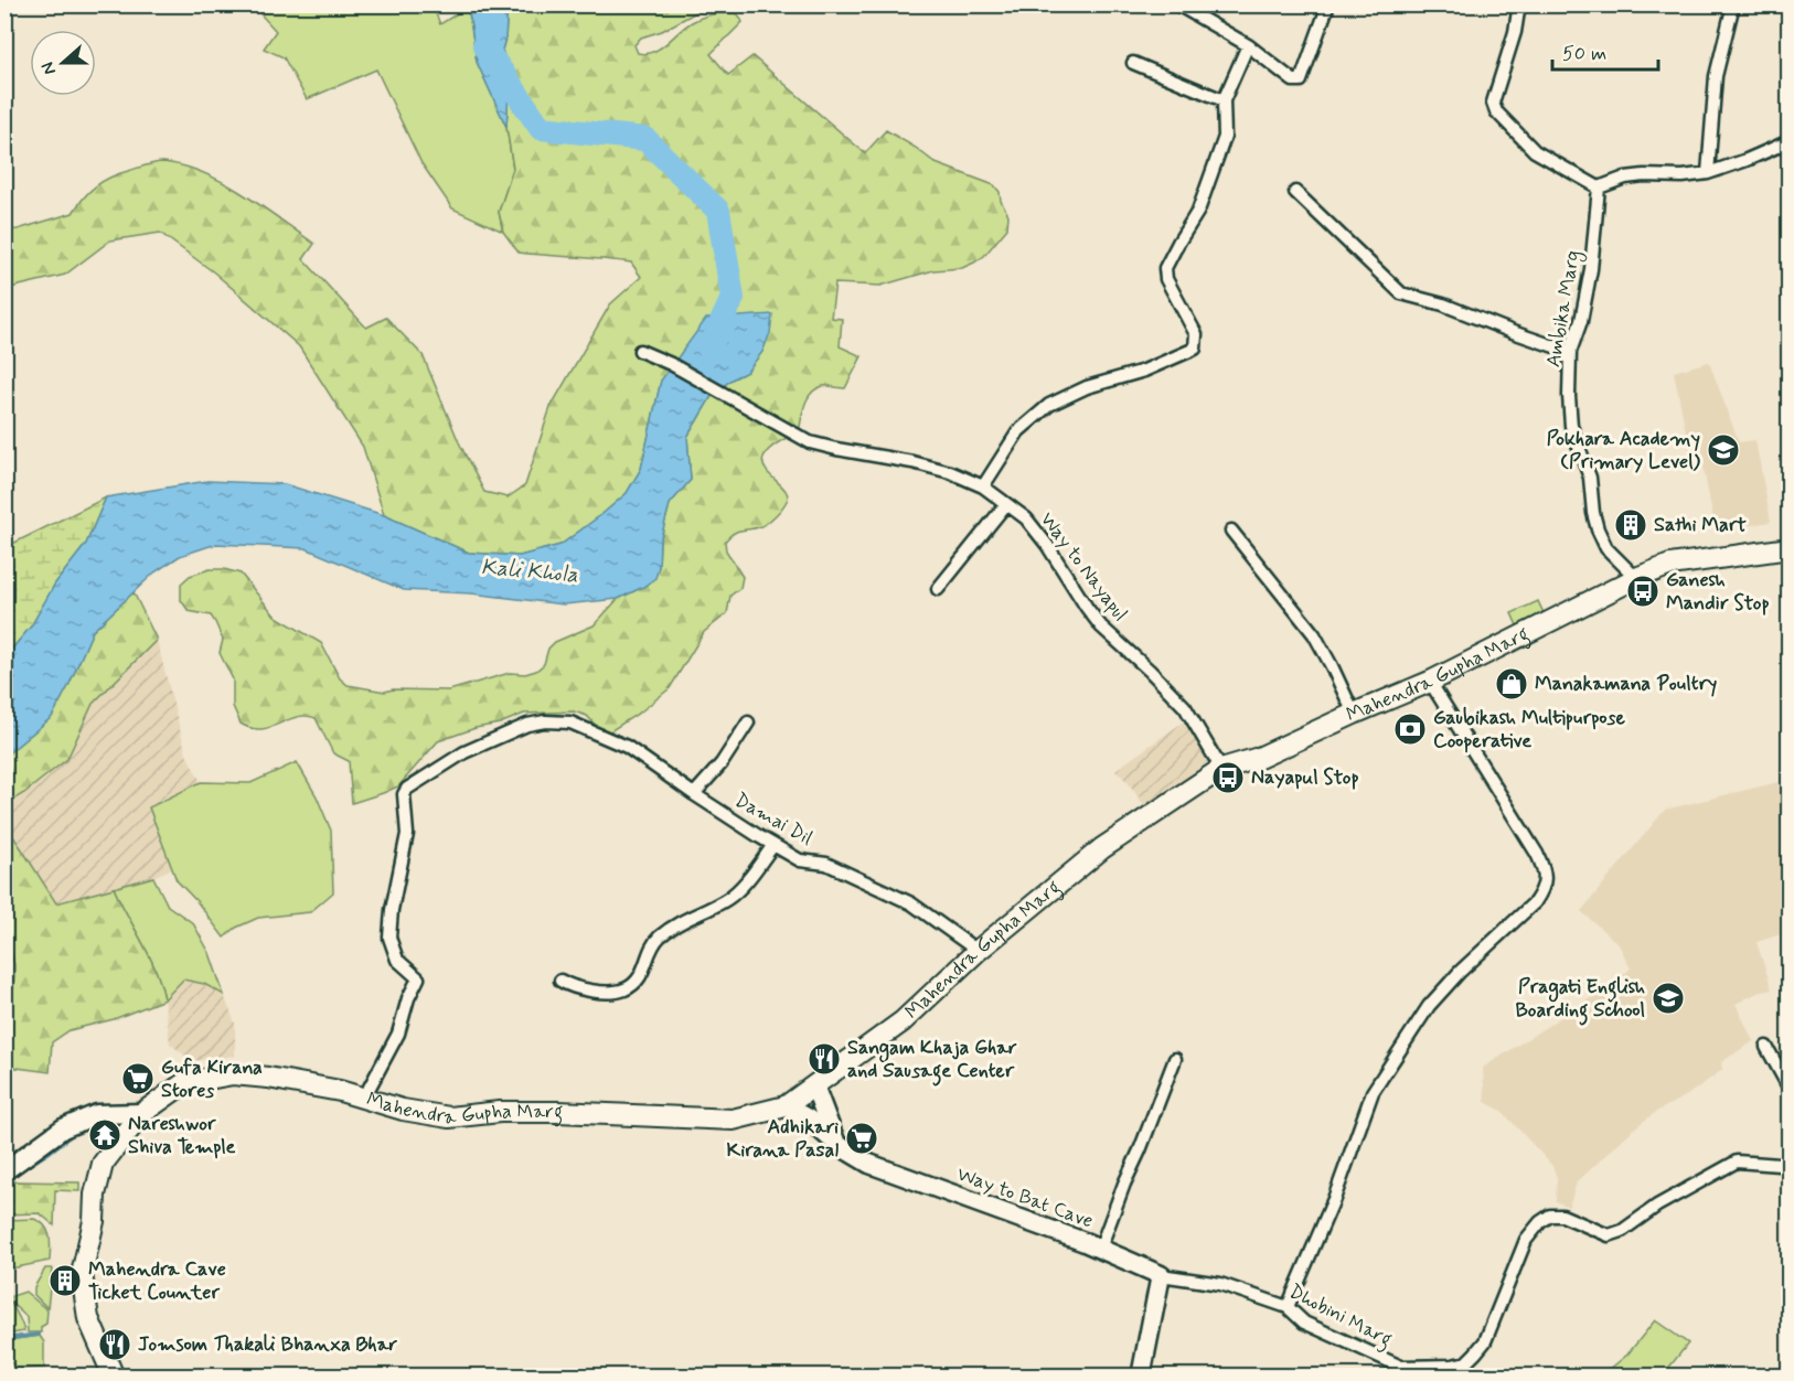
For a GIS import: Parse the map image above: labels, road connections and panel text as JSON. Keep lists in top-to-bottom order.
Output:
{
  "streets": {
    "main road": ["Mahendra Gupha Marg", "Way to Bat Cave"],
    "street": [
      "Ambika Marg",
      "Way to Nayapul",
      "Damai Dil",
      "Dhobini Marg"
    ]
  },
  "crossings": [
    ["Ambika Marg", "Mahendra Gupha Marg"],
    ["Way to Nayapul", "Mahendra Gupha Marg"],
    ["Mahendra Gupha Marg", "Damai Dil"],
    ["Mahendra Gupha Marg", "Way to Bat Cave"],
    ["Way to Bat Cave", "Dhobini Marg"]
  ],
  "water": ["Kali Khola"],
  "places": {
    "school or university": ["Pokhara Academy (Primary Level)", "Pragati English Boarding School"],
    "building": ["Sathi Mart", "Mahendra Cave Ticket Counter"],
    "bus stop": ["Ganesh Mandir Stop", "Nayapul Stop"],
    "shop": ["Manakamana Poultry"],
    "bank": ["Gaubikash Multipurpose Cooperative"],
    "restaurant": ["Sangam Khaja Ghar and Sausage Center", "Jomsom Thakali Bhanxa Bhar"],
    "supermarket": ["Gufa Kirana Stores", "Adhikari Kirana Pasal"],
    "temple": ["Nareshwor Shiva Temple"]
  },
  "scale_bar": "50 m",
  "north": "left"
}
